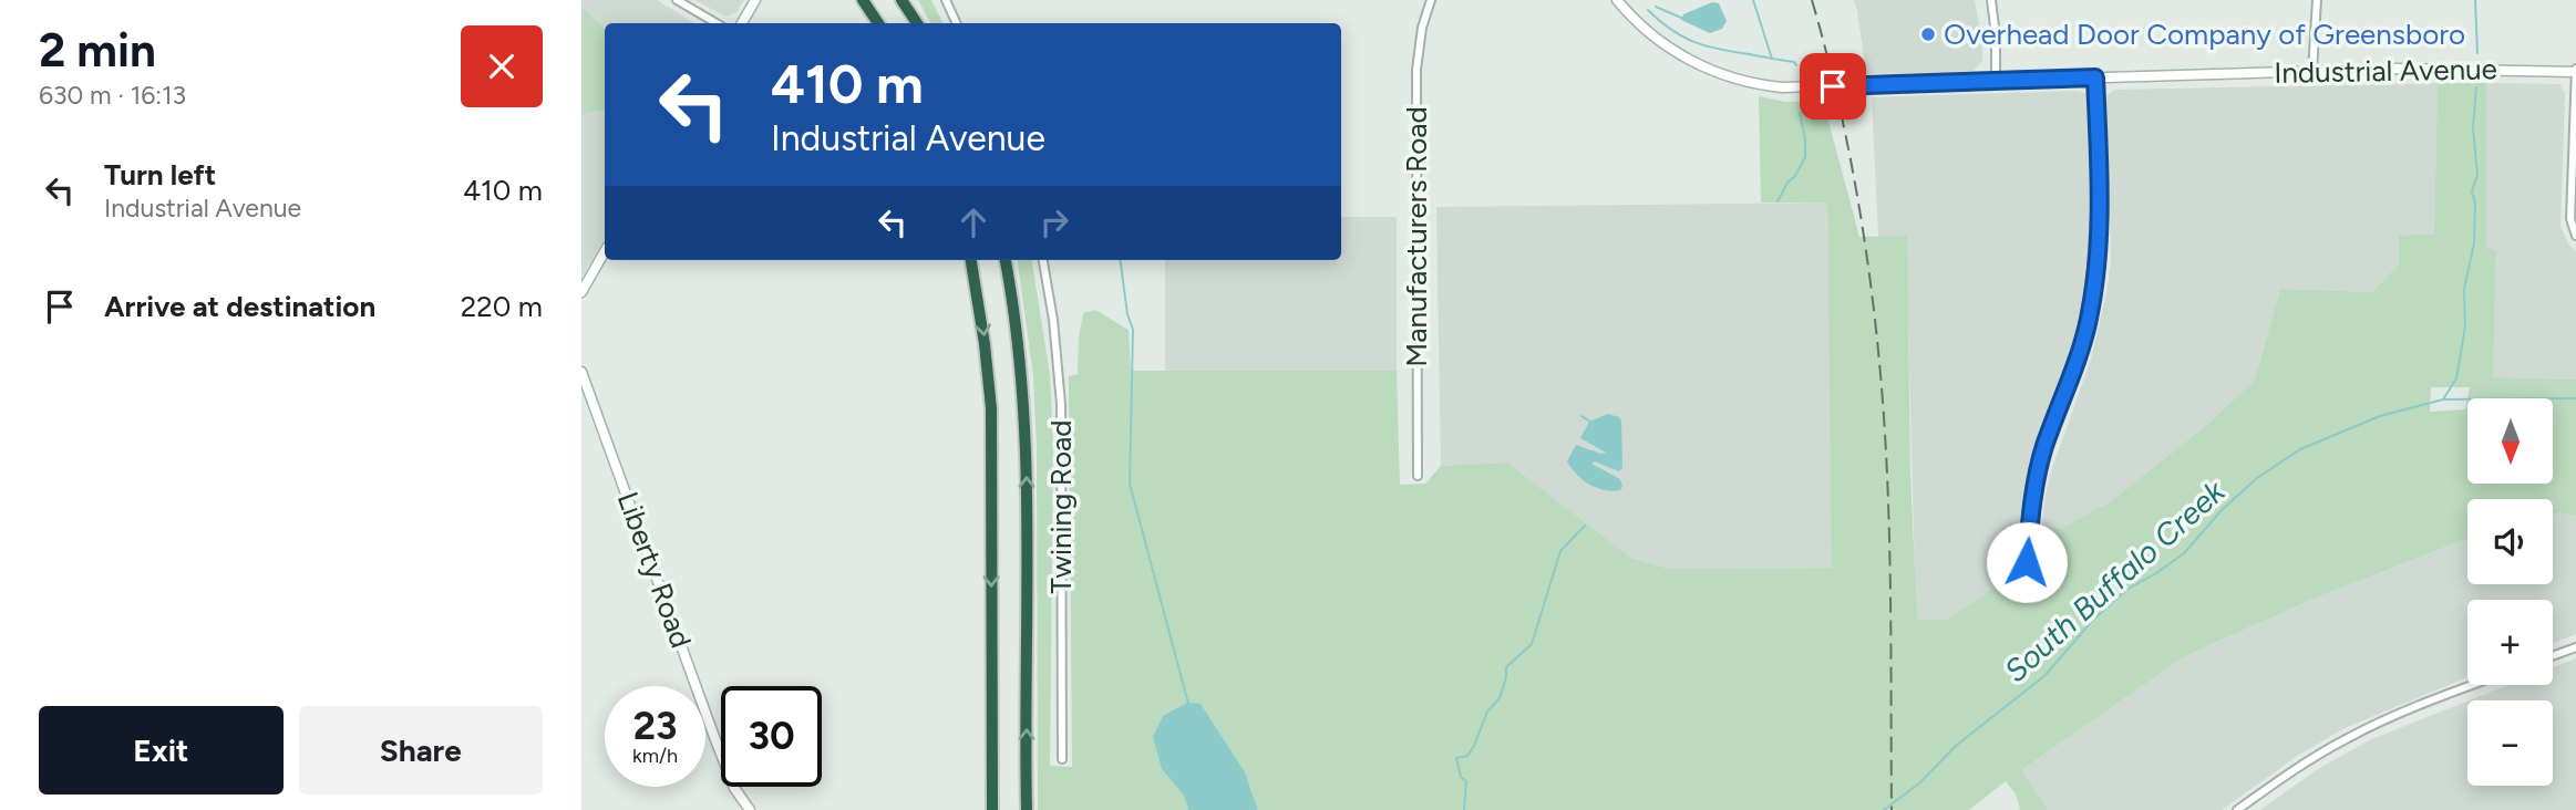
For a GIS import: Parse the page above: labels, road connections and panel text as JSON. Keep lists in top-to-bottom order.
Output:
{
  "streets": {
    "main road": ["Industrial Avenue", "Liberty Road"],
    "street": ["Manufacturers Road", "Twining Road"]
  },
  "water": ["South Buffalo Creek"],
  "places": ["Overhead Door Company of Greensboro"],
  "north": "bottom",
  "page": {
    "heading": ["2 min", "630 m · 16:13"],
    "turn": ["410 m", "Industrial Avenue"],
    "list": [
      {
        "name": "Turn left",
        "note": "Industrial Avenue",
        "value": "410 m"
      },
      {
        "name": "Arrive at destination",
        "value": "220 m"
      }
    ],
    "map_buttons": ["+", "−"],
    "speed": "23 km/h",
    "limit": "30",
    "buttons": ["Exit", "Share"]
  }
}
